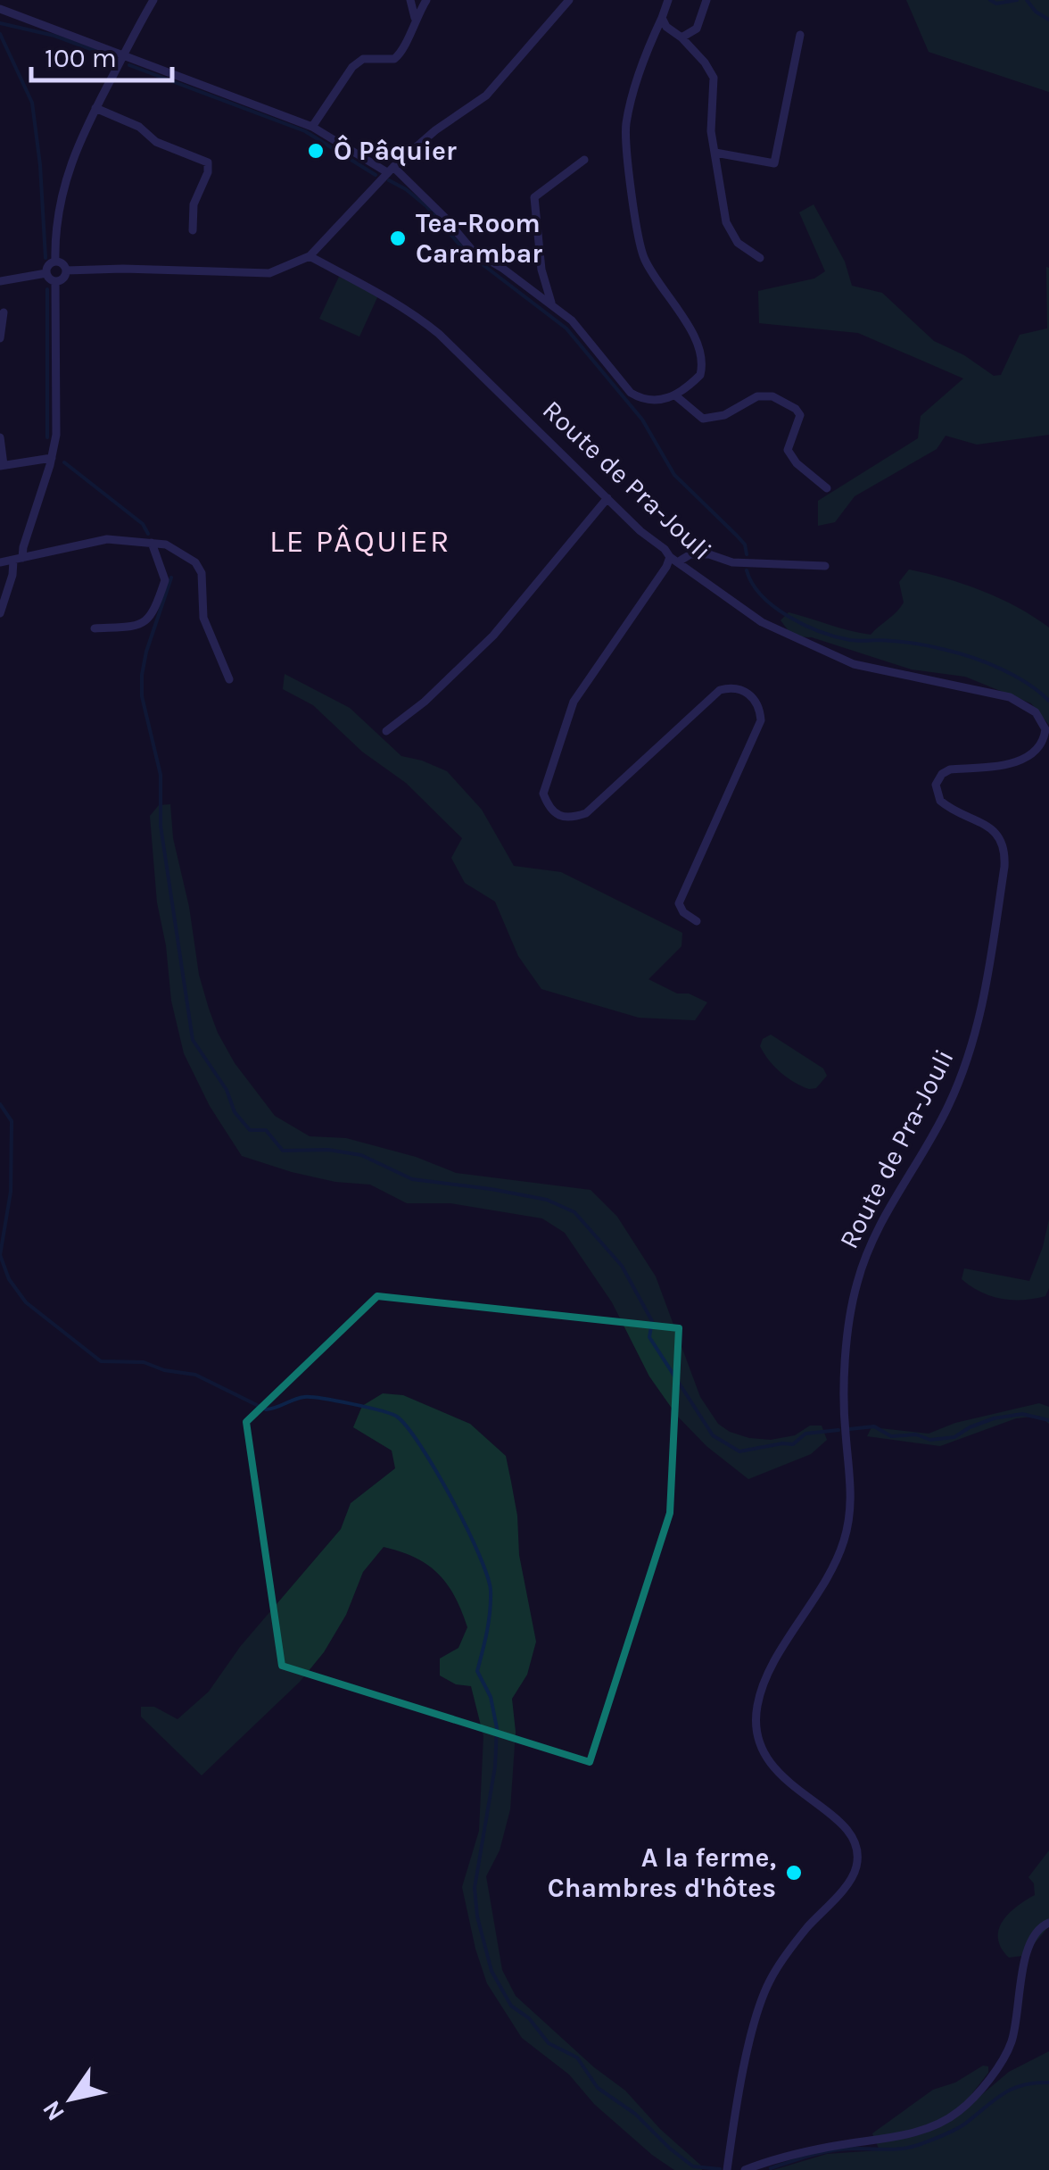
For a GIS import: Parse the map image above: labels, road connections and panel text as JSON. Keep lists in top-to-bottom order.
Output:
{
  "streets": {
    "street": ["Route de Pra-Jouli"]
  },
  "districts": ["LE PÂQUIER"],
  "places": ["Ô Pâquier", "Tea-Room Carambar", "A la ferme, Chambres d'hôtes"],
  "scale_bar": "100 m",
  "north": "bottom left"
}
